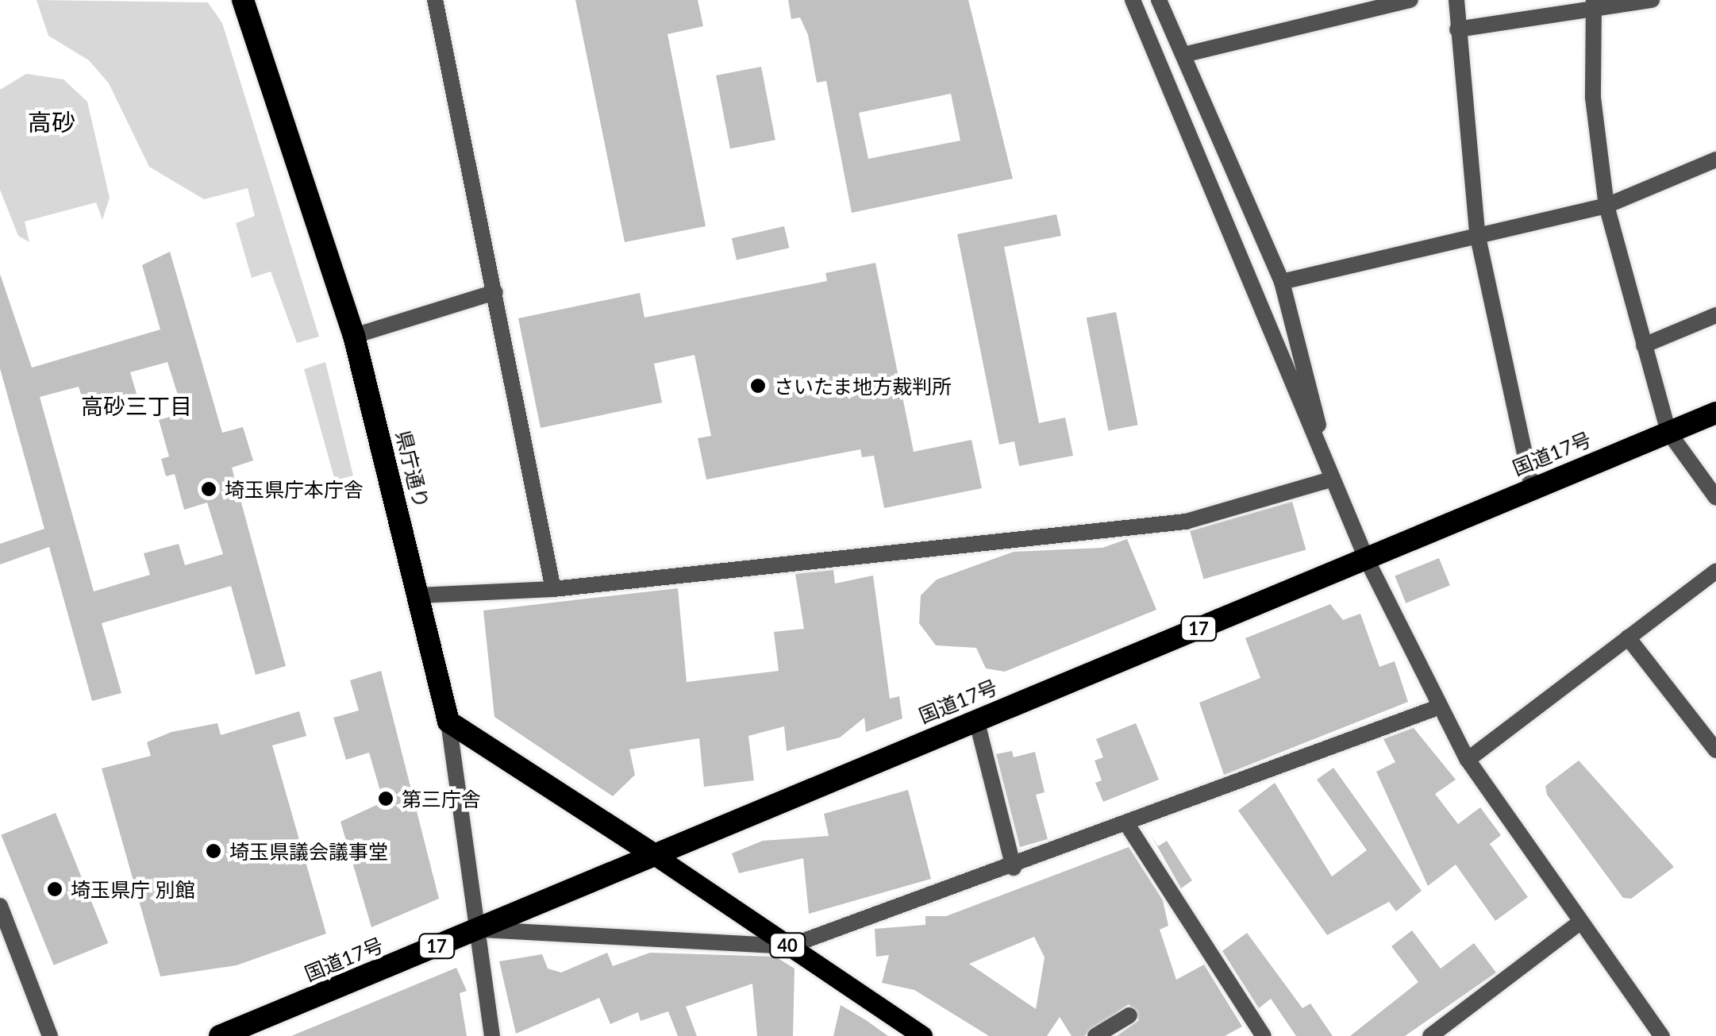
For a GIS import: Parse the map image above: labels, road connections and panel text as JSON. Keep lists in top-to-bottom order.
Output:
{
  "streets": {
    "highway": ["国道17号", "県庁通り", "17"],
    "main road": ["40"]
  },
  "crossings": [
    ["国道17号", "40"]
  ],
  "districts": ["高砂", "高砂三丁目"],
  "places": [
    "さいたま地方裁判所",
    "埼玉県庁本庁舎",
    "第三庁舎",
    "埼玉県議会議事堂",
    "埼玉県庁 別館"
  ]
}
